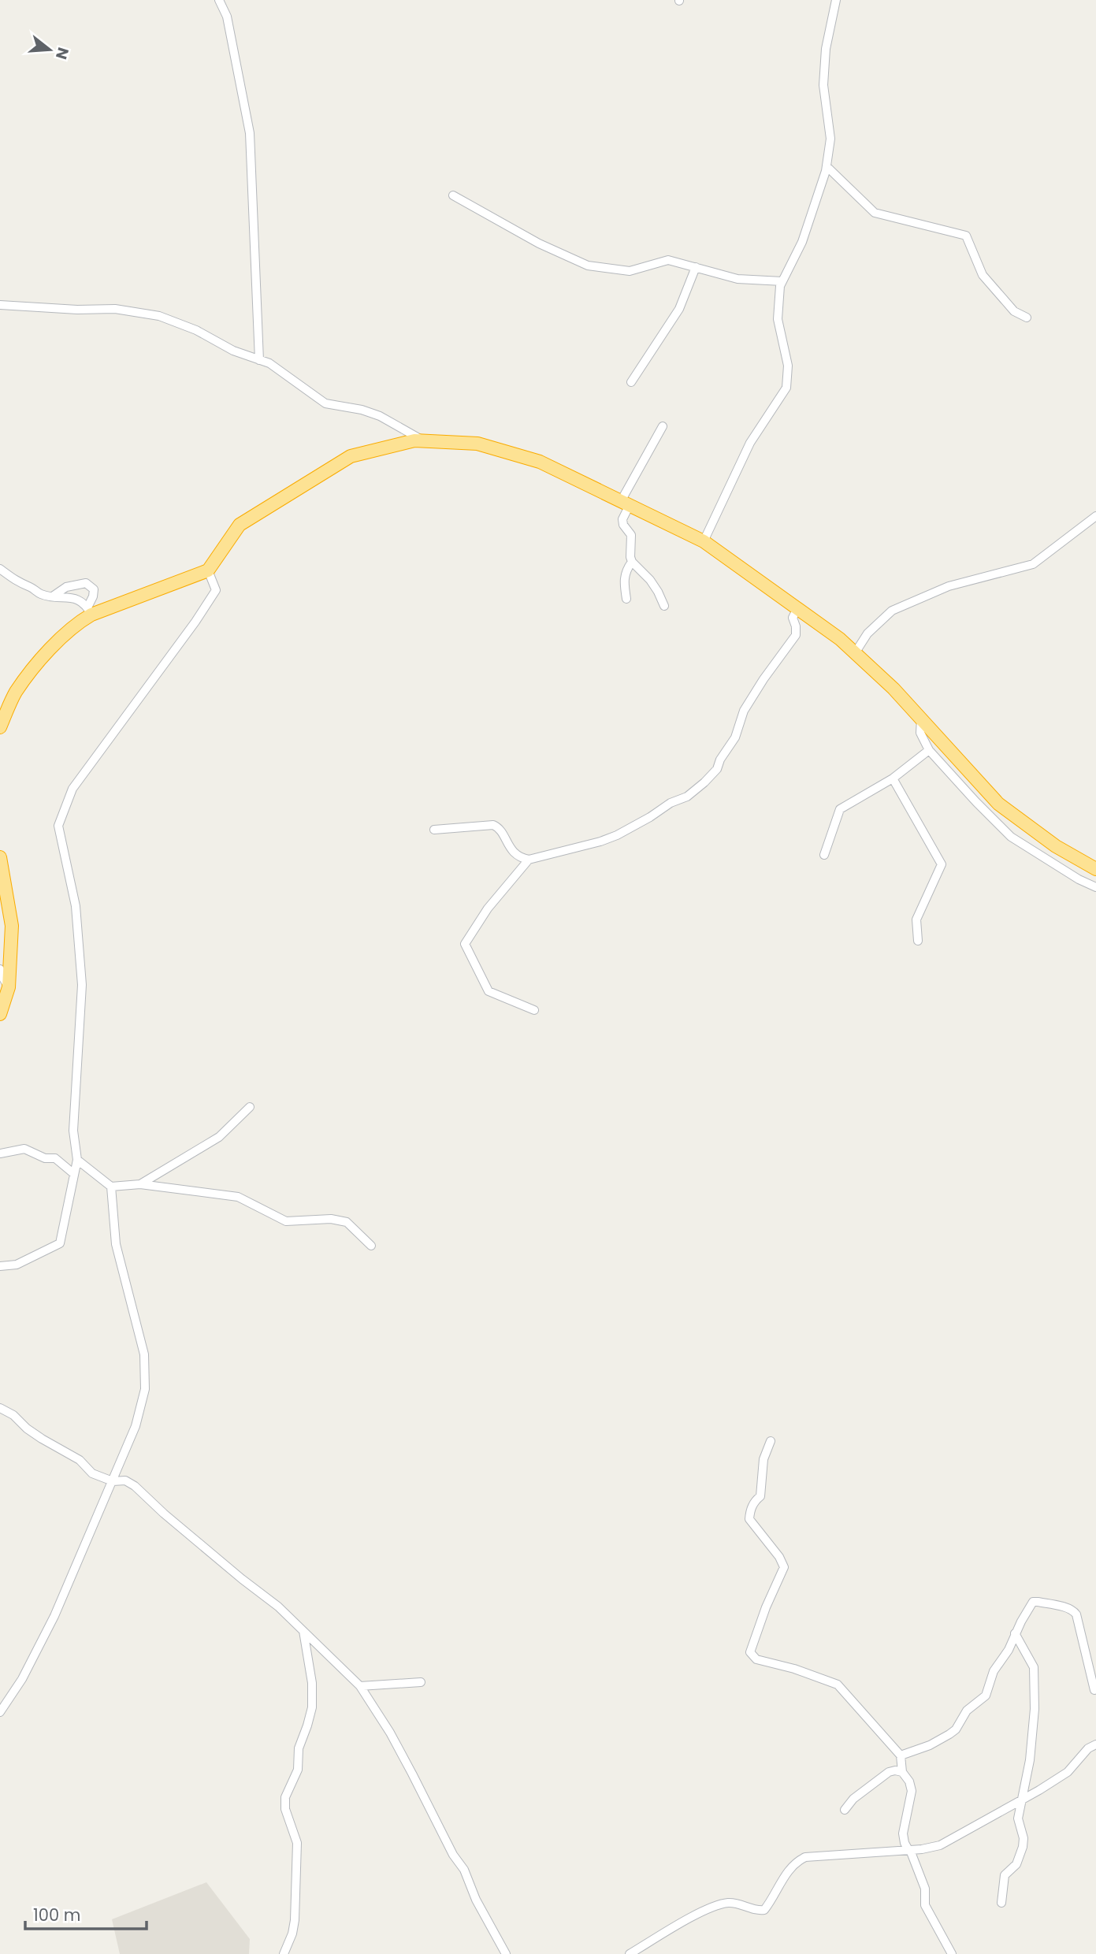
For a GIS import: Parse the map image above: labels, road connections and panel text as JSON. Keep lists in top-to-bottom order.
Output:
{
  "scale_bar": "100 m",
  "north": "right"
}
